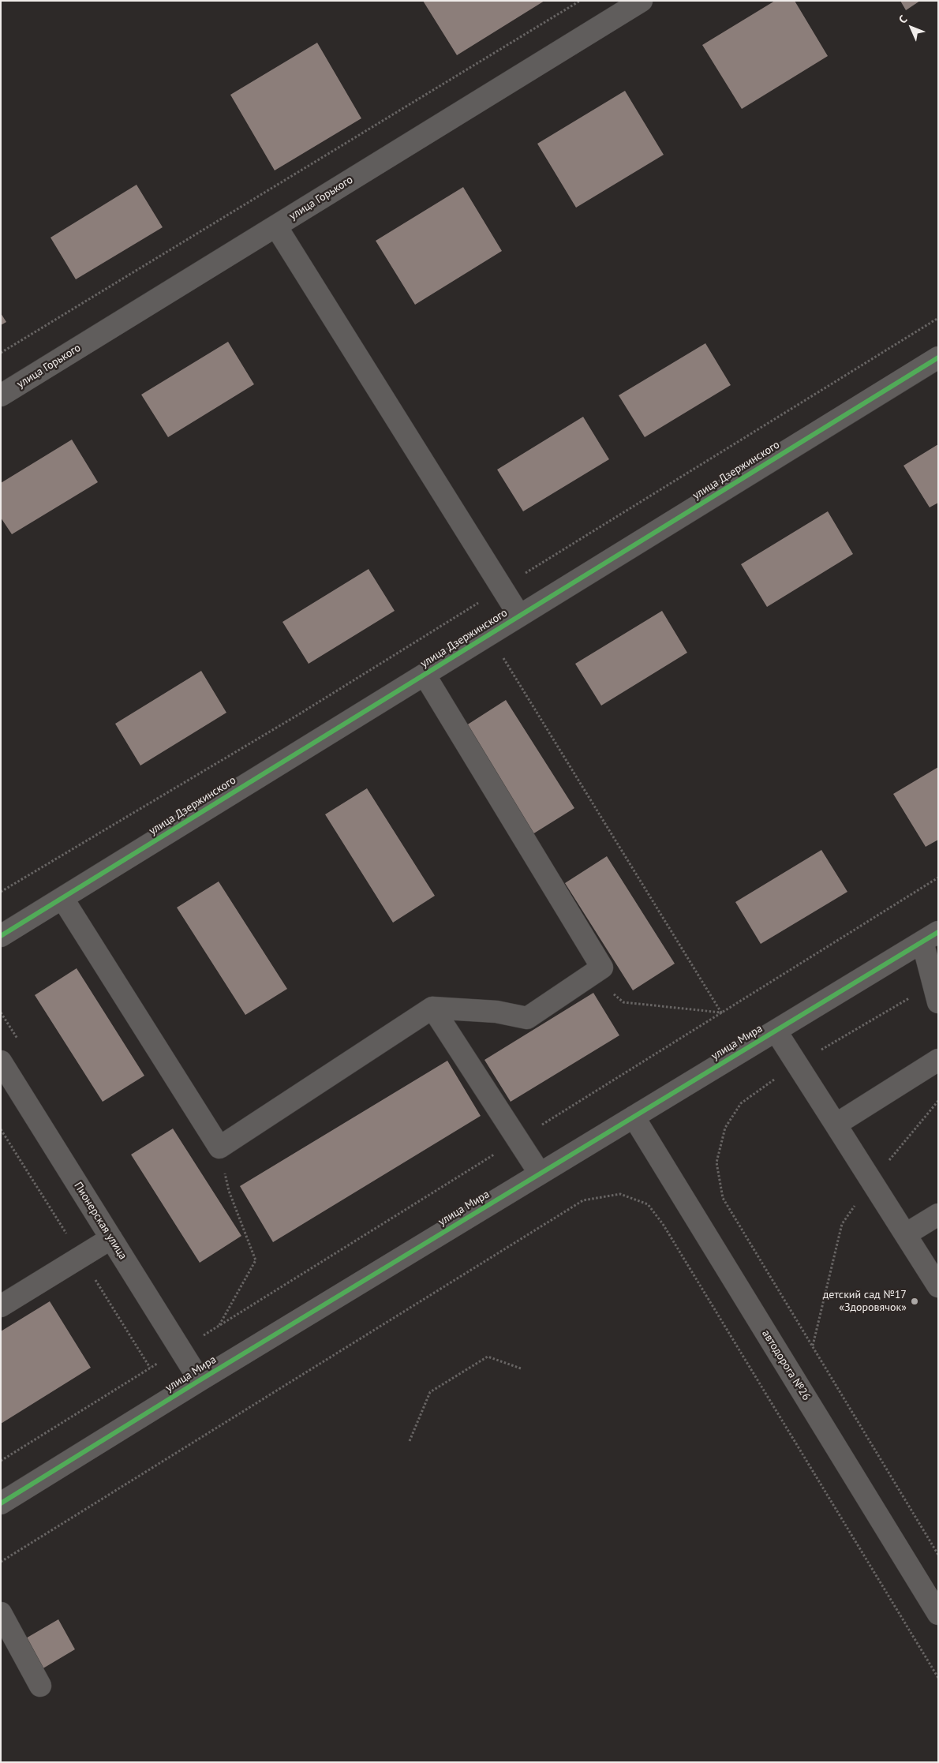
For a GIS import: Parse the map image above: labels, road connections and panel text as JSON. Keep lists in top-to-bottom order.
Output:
{
  "streets": {
    "street": [
      "улица Горького",
      "улица Дзержинского",
      "улица Мира",
      "Пионерская улица",
      "автодорога №26"
    ]
  },
  "crossings": [
    ["улица Мира", "Пионерская улица"],
    ["улица Мира", "автодорога №26"]
  ],
  "places": ["детский сад №17 «Здоровячок»"],
  "north": "top left"
}
